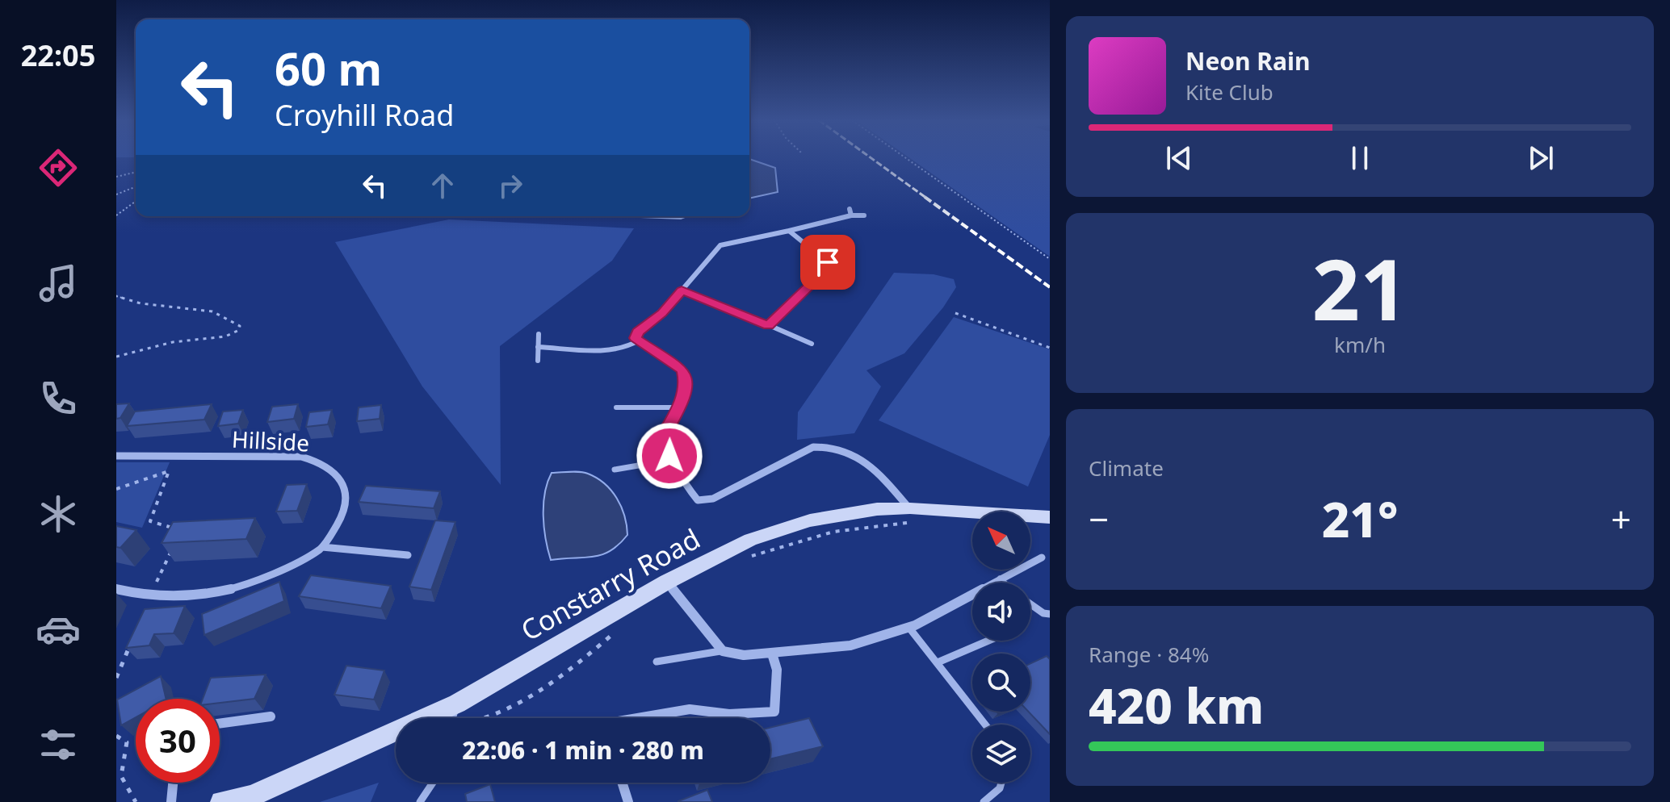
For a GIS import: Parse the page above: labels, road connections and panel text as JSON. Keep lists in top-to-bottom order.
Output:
{
  "streets": {
    "main road": ["Constarry Road"],
    "street": ["Hillside"]
  },
  "north": "top left",
  "page": {
    "tabs": "22:05",
    "turn": ["60 m", "Croyhill Road"],
    "song": ["Neon Rain", "Kite Club"],
    "tile": [
      ["21", "km/h"],
      "Climate",
      ["Range · 84%", "420 km"]
    ],
    "heat": ["−", "21°", "+"],
    "limit": "30",
    "trip": "22:06 · 1 min · 280 m"
  }
}
